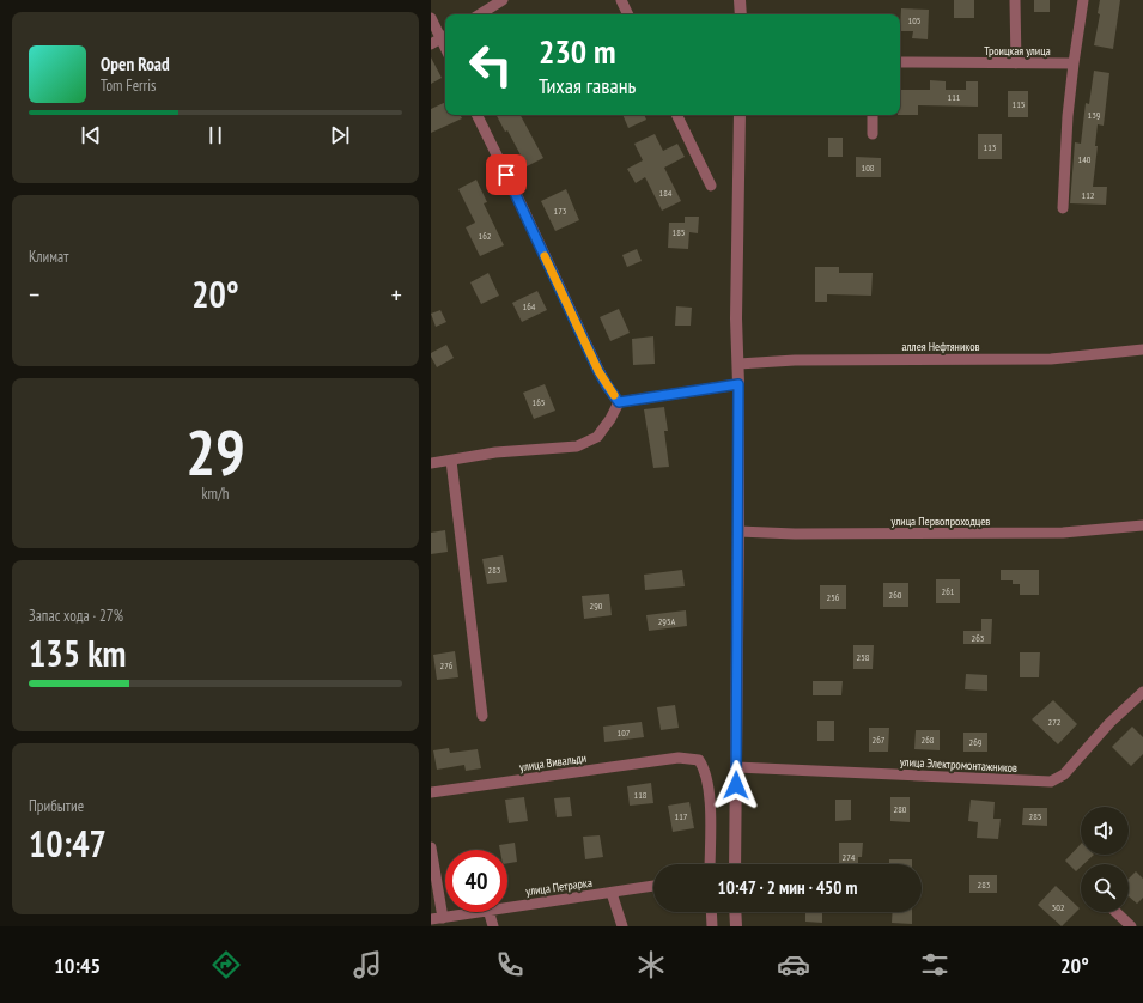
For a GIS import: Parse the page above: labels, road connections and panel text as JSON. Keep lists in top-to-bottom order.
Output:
{
  "streets": {
    "street": [
      "Троицкая улица",
      "аллея Нефтяников",
      "улица Первопроходцев",
      "улица Вивальди",
      "улица Электромонтажников",
      "улица Петрарка"
    ]
  },
  "house_numbers": [
    "105",
    "111",
    "115",
    "139",
    "113",
    "140",
    "108",
    "184",
    "112",
    "173",
    "185",
    "162",
    "164",
    "165",
    "283",
    "261",
    "260",
    "256",
    "290",
    "295А",
    "263",
    "258",
    "276",
    "272",
    "107",
    "267",
    "268",
    "269",
    "118",
    "280",
    "117",
    "285",
    "274",
    "283",
    "302"
  ],
  "page": {
    "turn": ["230 m", "Тихая гавань"],
    "song": ["Open Road", "Tom Ferris"],
    "tile": [
      "Климат",
      ["29", "km/h"],
      ["Запас хода · 27%", "135 km"],
      ["Прибытие", "10:47"]
    ],
    "heat": ["−", "20°", "+"],
    "limit": "40",
    "trip": "10:47 · 2 мин · 450 m",
    "tabs": ["10:45", "20°"]
  }
}
